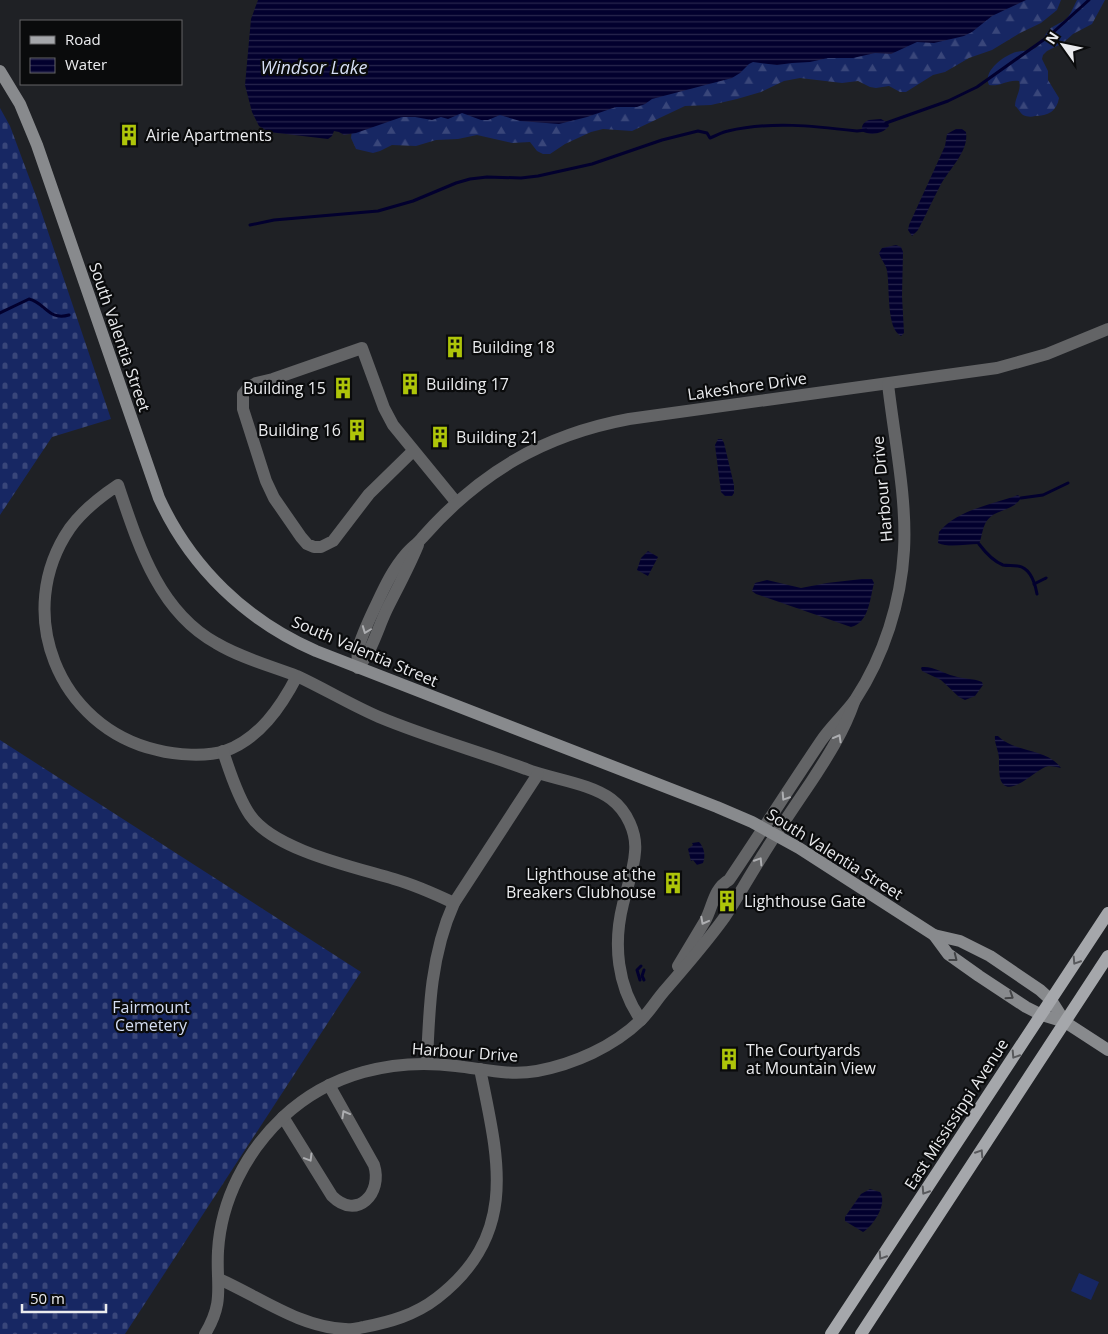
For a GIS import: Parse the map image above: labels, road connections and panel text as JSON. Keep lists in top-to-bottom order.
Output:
{
  "streets": {
    "main road": ["East Mississippi Avenue"],
    "street": ["South Valentia Street", "Lakeshore Drive", "Harbour Drive"]
  },
  "crossings": [
    ["South Valentia Street", "Lakeshore Drive"],
    ["South Valentia Street", "Harbour Drive"],
    ["South Valentia Street", "East Mississippi Avenue"],
    ["Lakeshore Drive", "Harbour Drive"]
  ],
  "water": ["Windsor Lake"],
  "parks": ["Fairmount Cemetery"],
  "places": {
    "building": [
      "Airie Apartments",
      "Building 18",
      "Building 17",
      "Building 15",
      "Building 16",
      "Building 21",
      "Lighthouse at the Breakers Clubhouse",
      "Lighthouse Gate",
      "The Courtyards at Mountain View"
    ]
  },
  "legend": ["Road", "Water"],
  "scale_bar": "50 m",
  "north": "top left"
}
